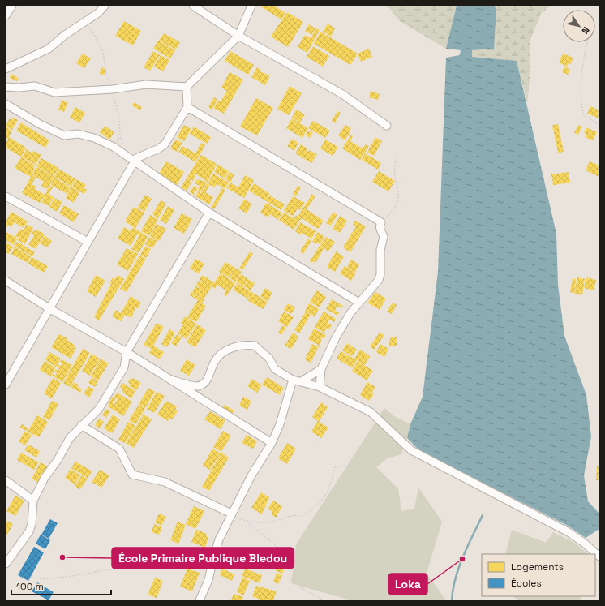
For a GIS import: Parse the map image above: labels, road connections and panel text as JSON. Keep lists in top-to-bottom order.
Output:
{
  "places": ["École Primaire Publique Bledou", "Loka"],
  "legend": ["Logements", "Écoles"],
  "scale_bar": "100 m",
  "north": "bottom right"
}
